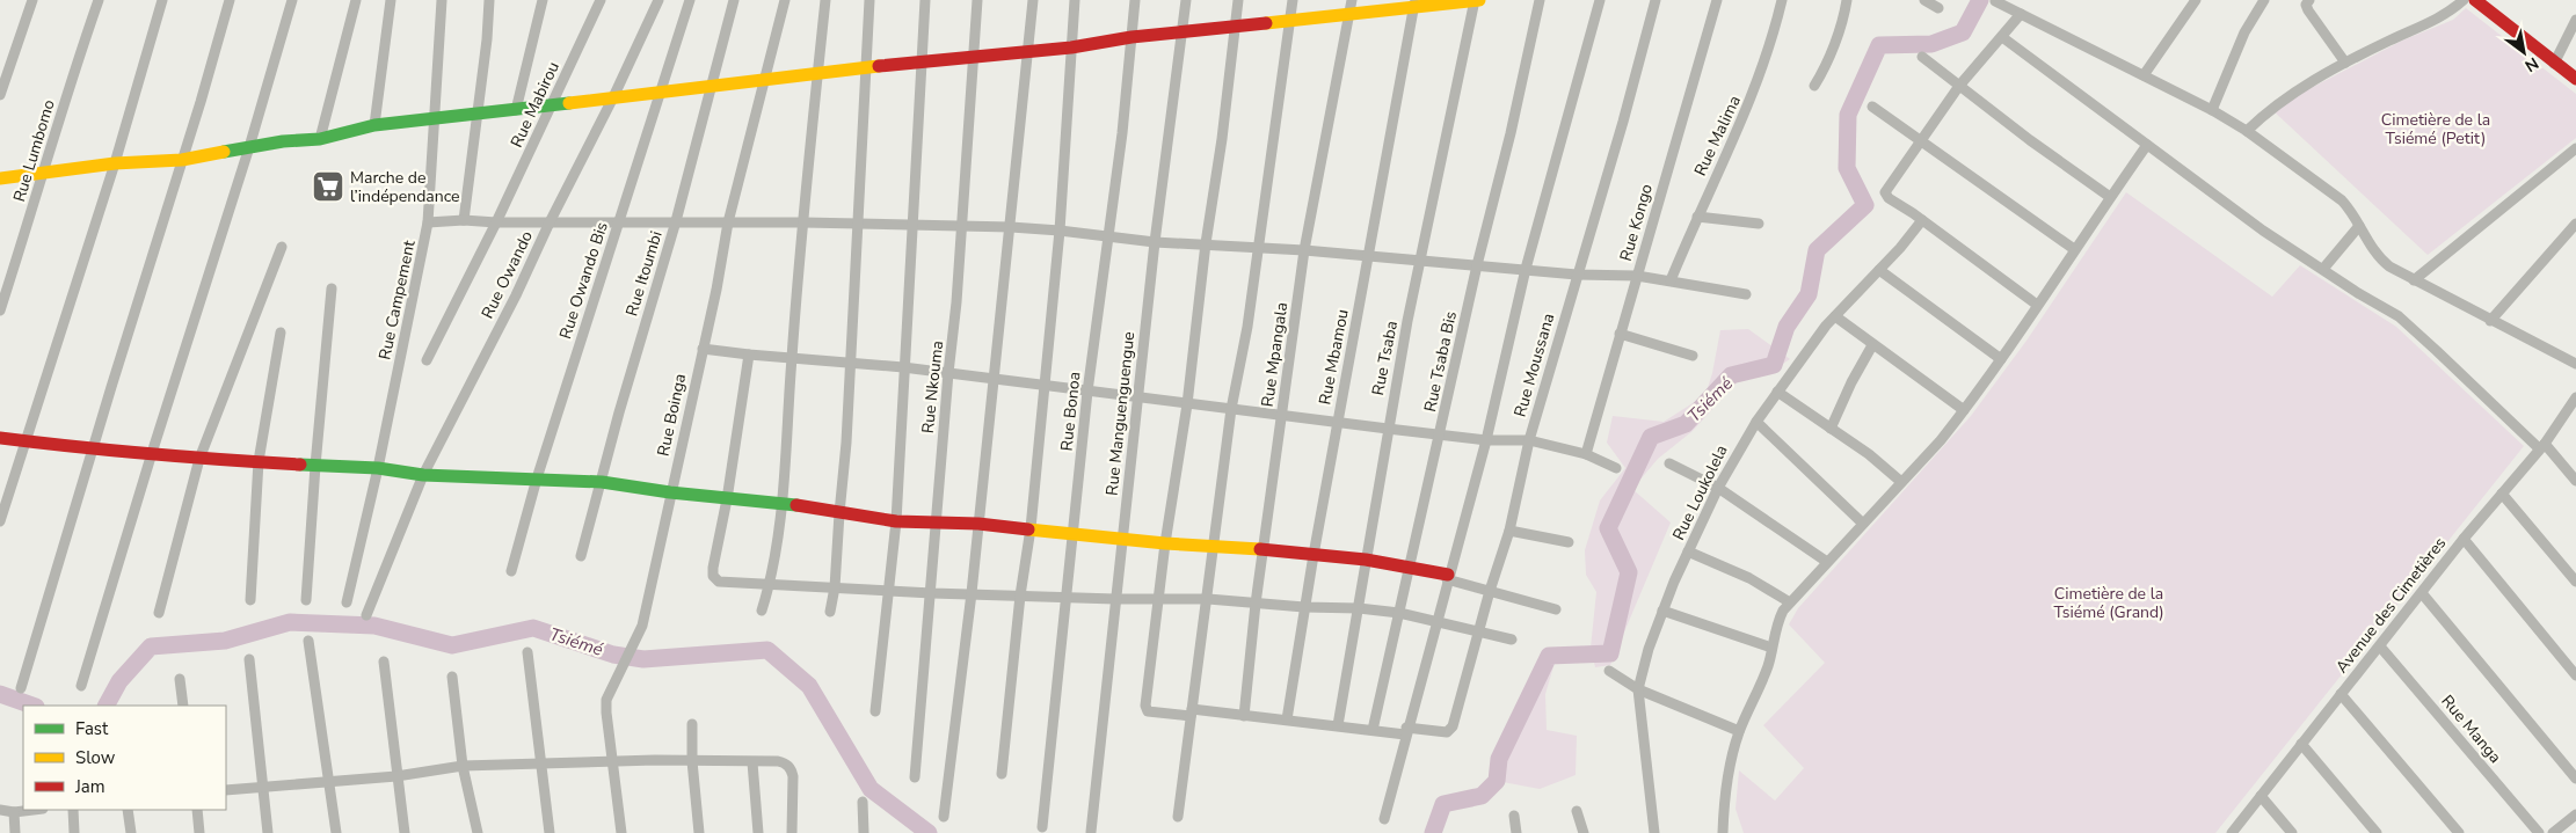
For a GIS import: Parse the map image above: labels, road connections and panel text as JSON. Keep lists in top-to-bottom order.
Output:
{
  "streets": {
    "street": [
      "Rue Mabirou",
      "Rue Malima",
      "Rue Lumbomo",
      "Rue Kongo",
      "Rue Itoumbi",
      "Rue Owando",
      "Rue Owando Bis",
      "Rue Campement",
      "Rue Mpangala",
      "Rue Mbamou",
      "Rue Tsaba",
      "Rue Tsaba Bis",
      "Rue Moussana",
      "Rue Nkouma",
      "Rue Bonoa",
      "Rue Manguenguengue",
      "Rue Boinga",
      "Rue Loukolela",
      "Avenue des Cimetières",
      "Rue Manga"
    ]
  },
  "crossings": [
    ["Avenue des Cimetières", "Rue Manga"]
  ],
  "water": ["Tsiémé"],
  "parks": ["Cimetière de la Tsiémé (Petit)", "Cimetière de la Tsiémé (Grand)"],
  "places": {
    "supermarket": ["Marche de l’indépendance"]
  },
  "legend": ["Fast", "Slow", "Jam"],
  "north": "bottom right"
}
